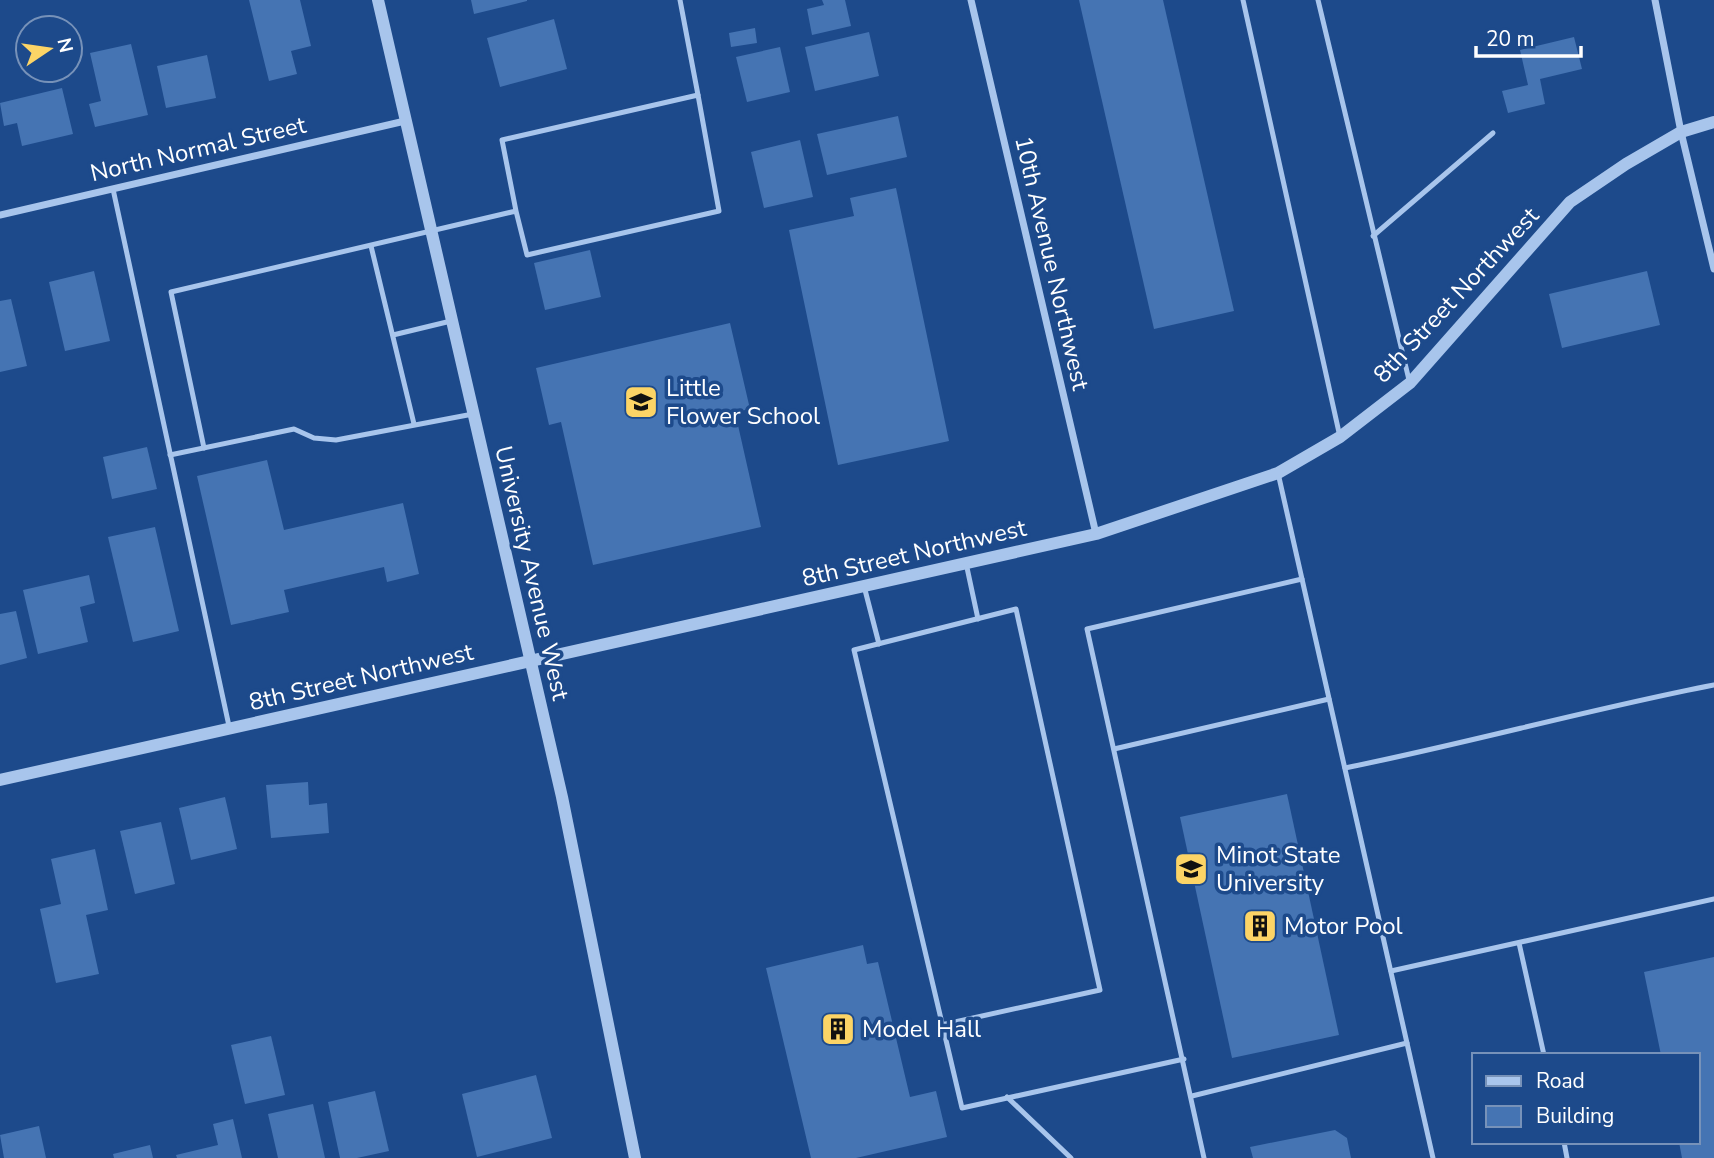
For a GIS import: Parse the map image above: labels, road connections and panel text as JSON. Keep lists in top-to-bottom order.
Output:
{
  "streets": {
    "street": [
      "North Normal Street",
      "10th Avenue Northwest",
      "8th Street Northwest",
      "University Avenue West"
    ]
  },
  "crossings": [
    ["North Normal Street", "University Avenue West"],
    ["10th Avenue Northwest", "8th Street Northwest"],
    ["8th Street Northwest", "University Avenue West"]
  ],
  "places": {
    "school or university": ["Little Flower School", "Minot State University"],
    "building": ["Motor Pool", "Model Hall"]
  },
  "legend": ["Road", "Building"],
  "scale_bar": "20 m",
  "north": "right"
}
